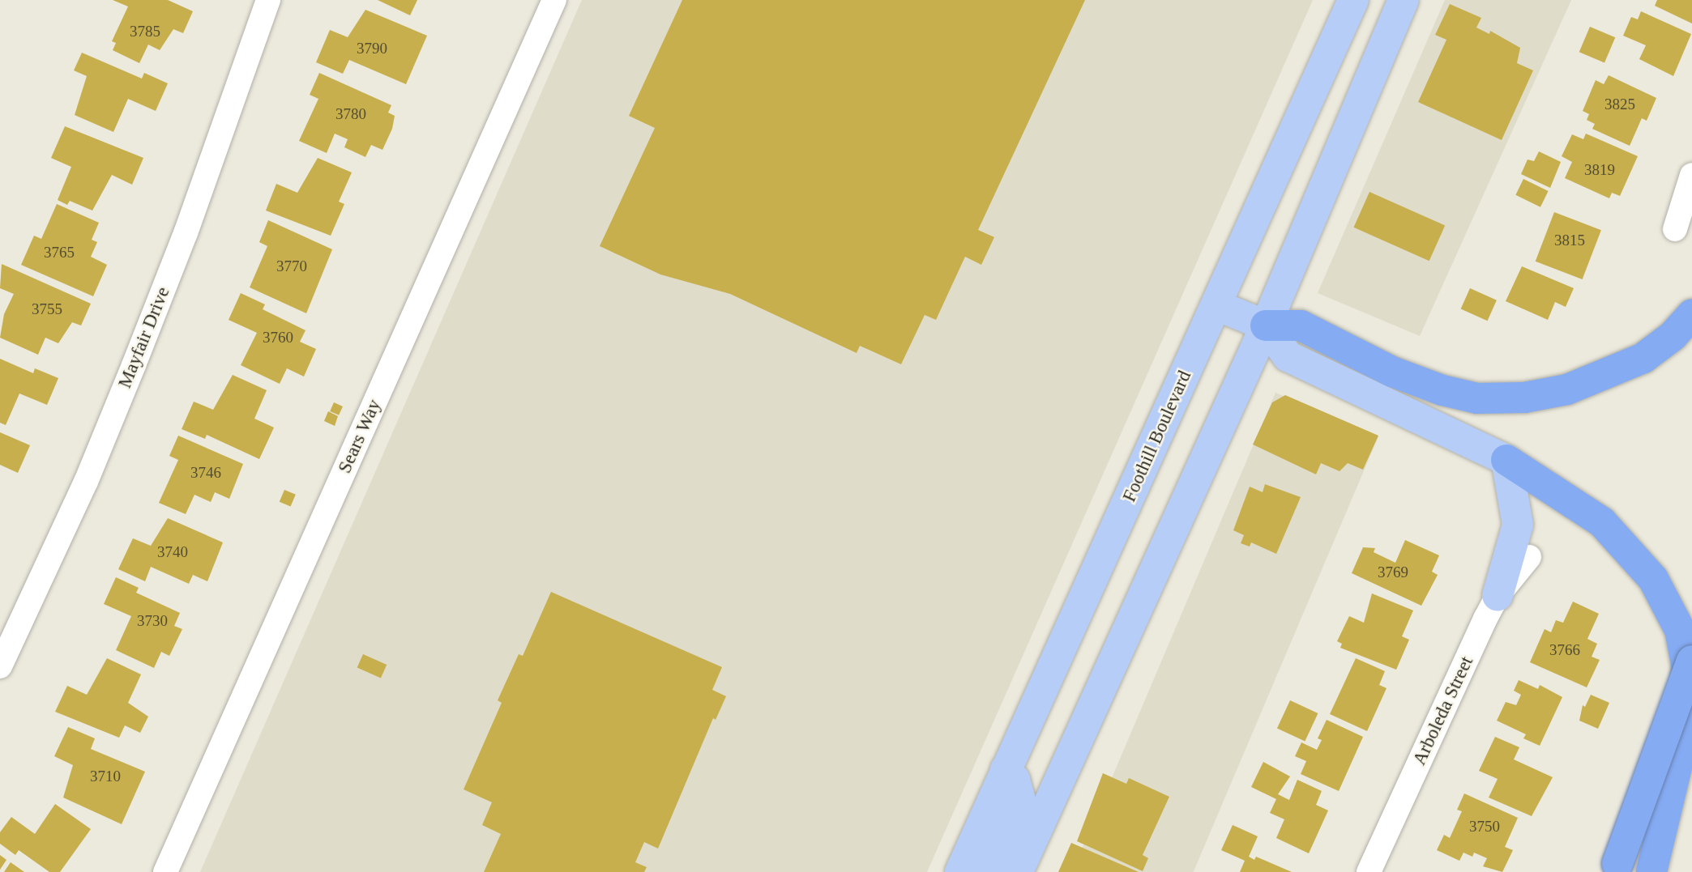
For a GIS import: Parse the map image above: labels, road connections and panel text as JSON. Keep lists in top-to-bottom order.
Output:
{
  "streets": {
    "main road": ["Foothill Boulevard"],
    "street": ["Mayfair Drive", "Sears Way", "Arboleda Street"]
  },
  "house_numbers": [
    "3785",
    "3790",
    "3825",
    "3780",
    "3819",
    "3815",
    "3765",
    "3770",
    "3755",
    "3760",
    "3746",
    "3740",
    "3769",
    "3730",
    "3766",
    "3710",
    "3750"
  ]
}
